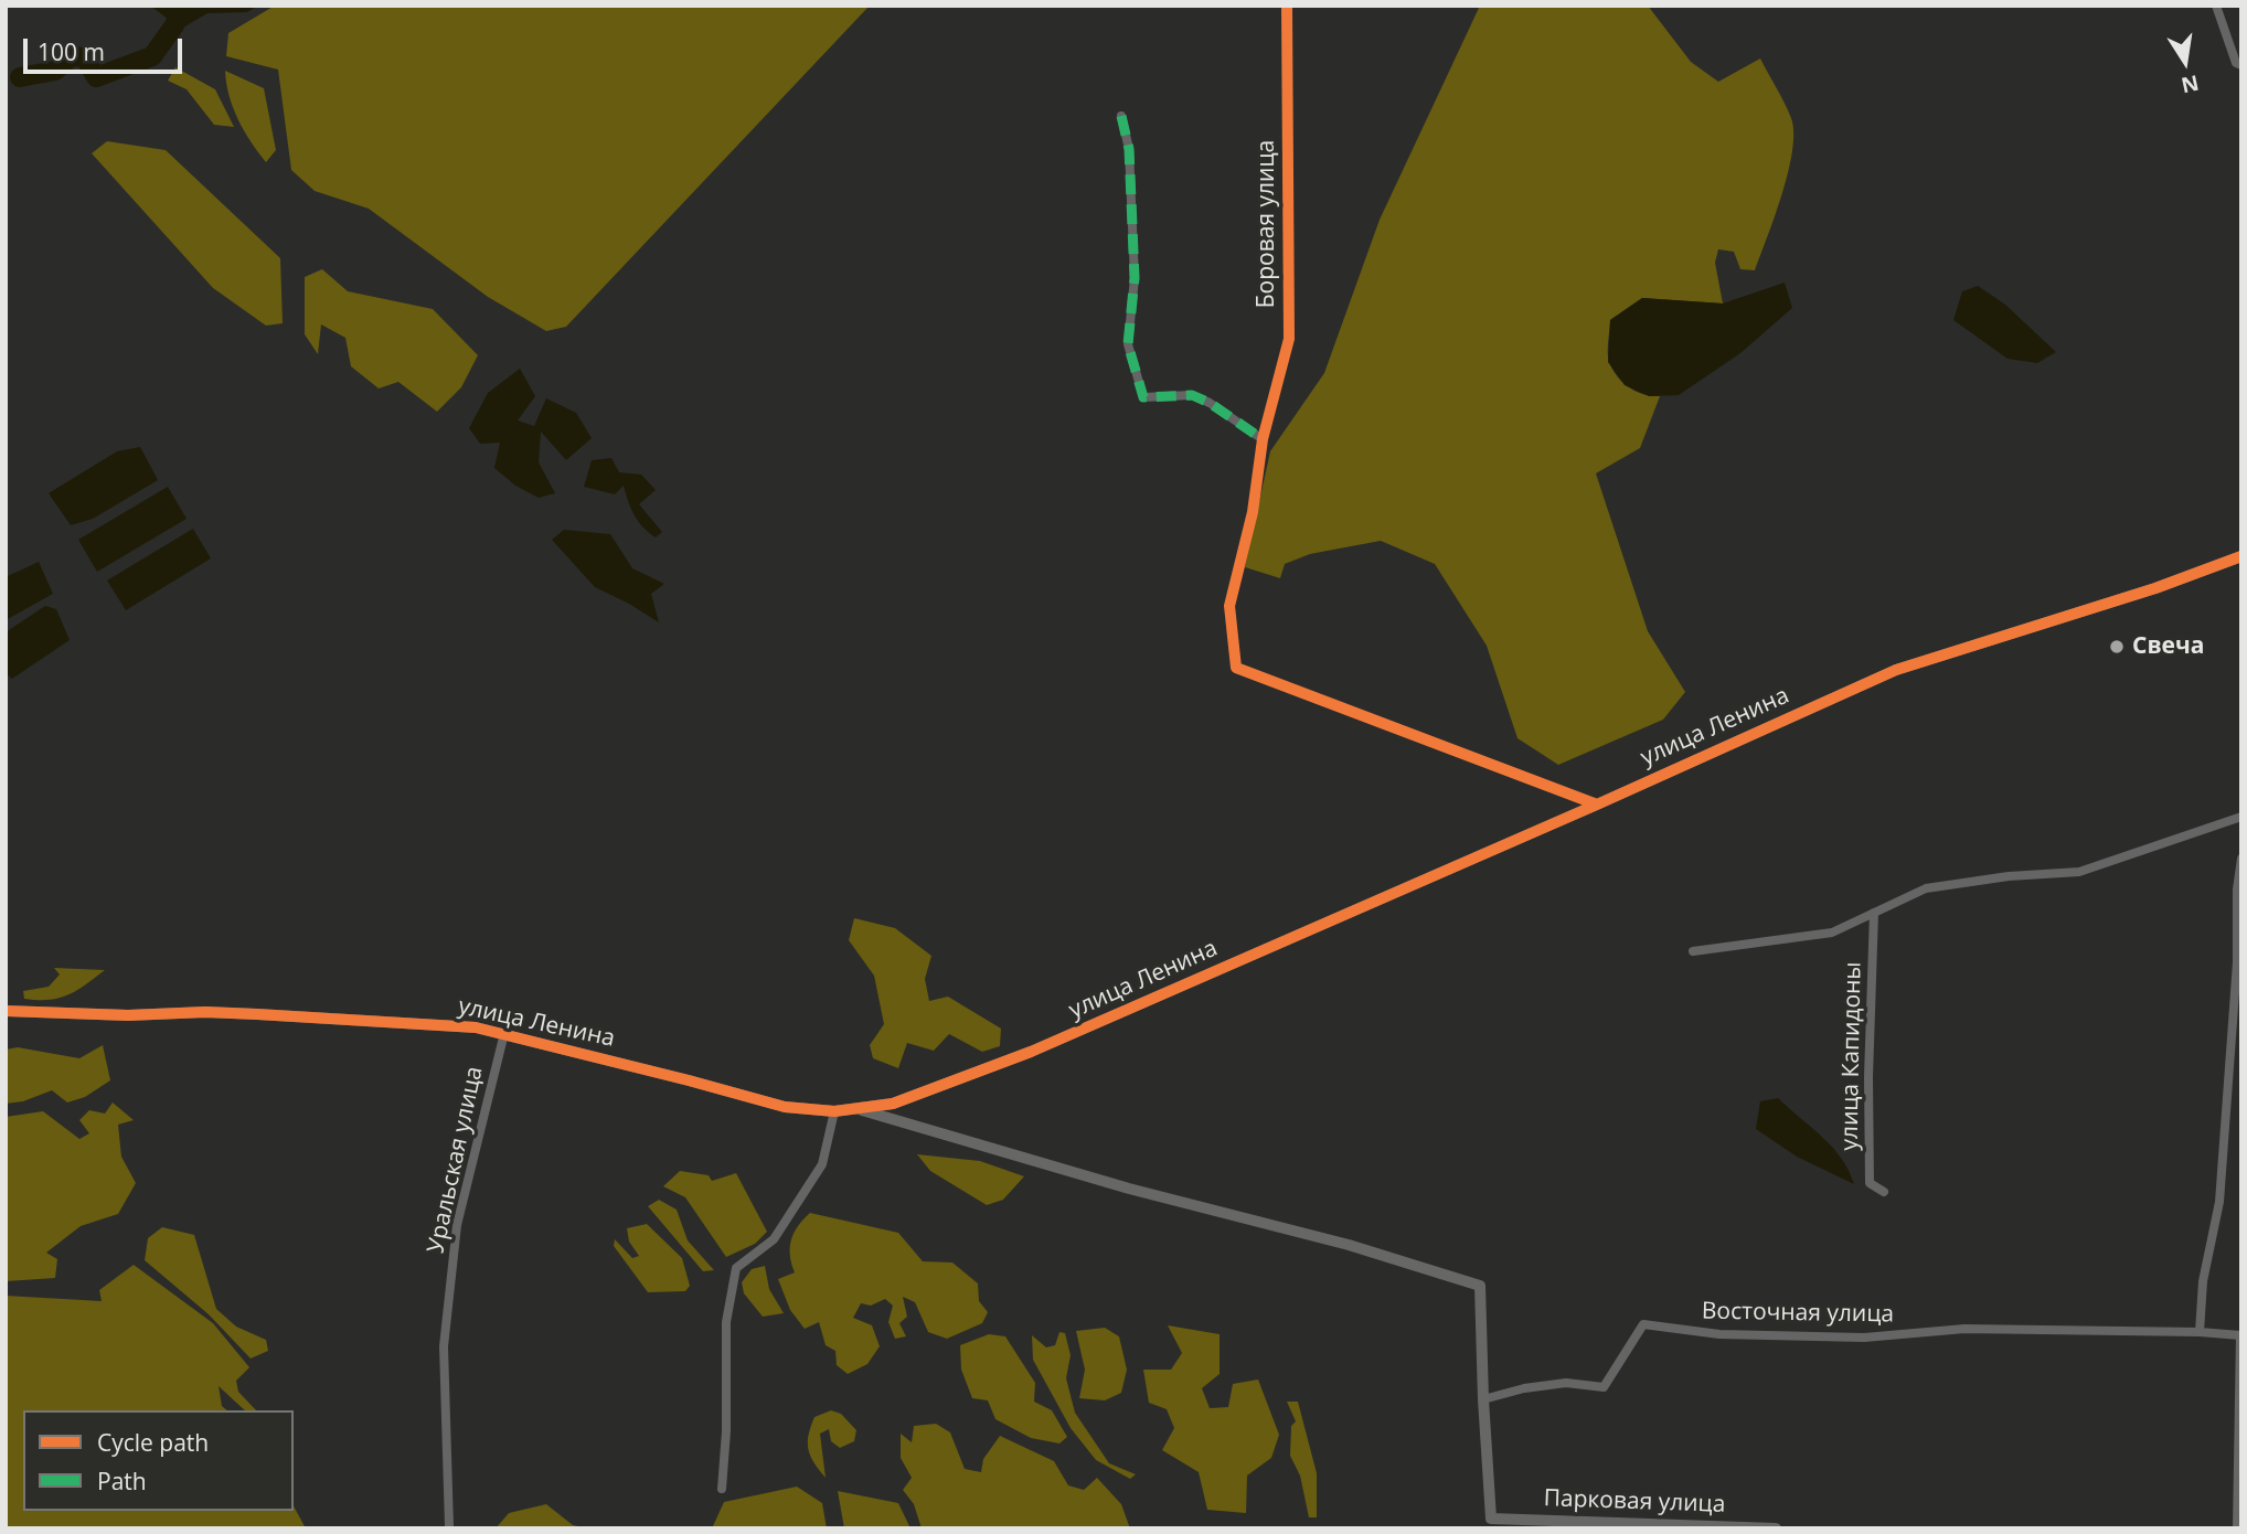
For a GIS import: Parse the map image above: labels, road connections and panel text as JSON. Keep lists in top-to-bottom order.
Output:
{
  "streets": {
    "street": [
      "Боровая улица",
      "улица Ленина",
      "улица Капидоны",
      "Уральская улица",
      "Восточная улица",
      "Парковая улица"
    ]
  },
  "crossings": [
    ["Боровая улица", "улица Ленина"],
    ["улица Ленина", "Уральская улица"]
  ],
  "places": ["Свеча"],
  "legend": ["Cycle path", "Path"],
  "scale_bar": "100 m",
  "north": "bottom"
}
